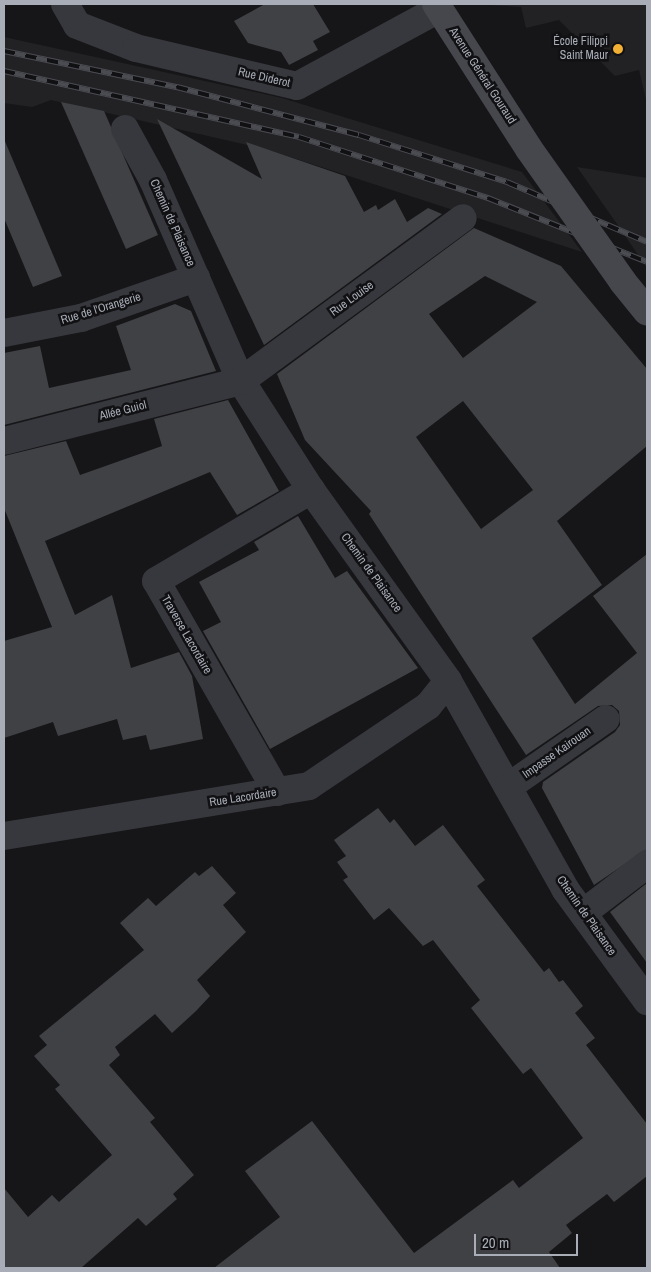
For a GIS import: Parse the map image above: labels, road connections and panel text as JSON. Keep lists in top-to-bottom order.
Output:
{
  "streets": {
    "main road": ["Avenue Général Gouraud"],
    "street": [
      "Rue Diderot",
      "Chemin de Plaisance",
      "Rue Louise",
      "Rue de l'Orangerie",
      "Allée Guiol",
      "Traverse Lacordaire",
      "Impasse Kairouan",
      "Rue Lacordaire"
    ]
  },
  "crossings": [
    ["Avenue Général Gouraud", "Rue Diderot"],
    ["Chemin de Plaisance", "Rue Louise"],
    ["Chemin de Plaisance", "Rue de l'Orangerie"],
    ["Chemin de Plaisance", "Allée Guiol"],
    ["Chemin de Plaisance", "Traverse Lacordaire"],
    ["Chemin de Plaisance", "Impasse Kairouan"],
    ["Chemin de Plaisance", "Rue Lacordaire"],
    ["Rue Louise", "Allée Guiol"],
    ["Traverse Lacordaire", "Rue Lacordaire"]
  ],
  "places": ["École Filippi Saint Maur"],
  "scale_bar": "20 m"
}
